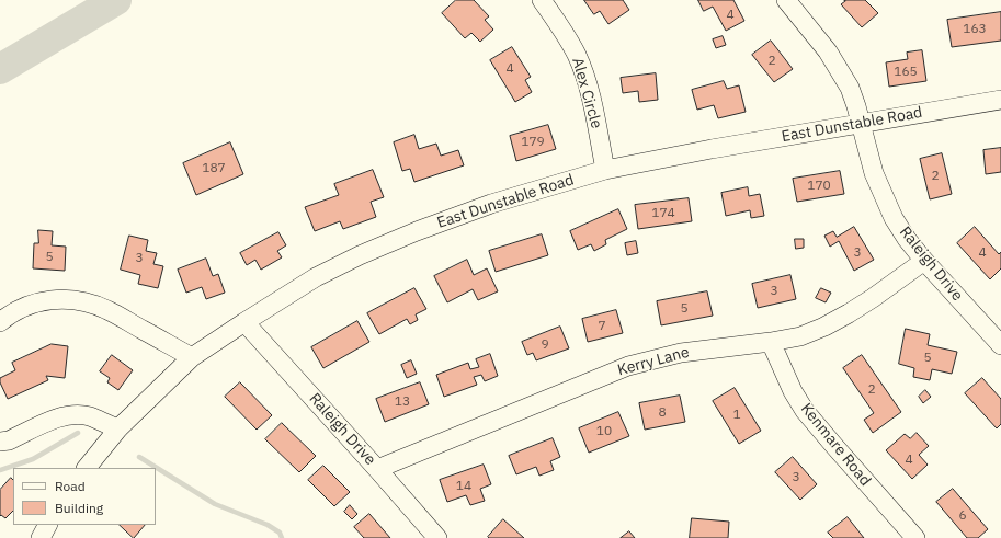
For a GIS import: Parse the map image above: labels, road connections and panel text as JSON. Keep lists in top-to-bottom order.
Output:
{
  "streets": {
    "street": [
      "Alex Circle",
      "East Dunstable Road",
      "Raleigh Drive",
      "Kerry Lane",
      "Kenmare Road"
    ]
  },
  "crossings": [
    ["Alex Circle", "East Dunstable Road"],
    ["East Dunstable Road", "Raleigh Drive"],
    ["Raleigh Drive", "Kerry Lane"],
    ["Kerry Lane", "Kenmare Road"]
  ],
  "house_numbers": [
    "4",
    "163",
    "2",
    "4",
    "165",
    "179",
    "187",
    "2",
    "170",
    "174",
    "3",
    "4",
    "5",
    "3",
    "3",
    "5",
    "7",
    "9",
    "5",
    "2",
    "13",
    "8",
    "1",
    "10",
    "4",
    "3",
    "14",
    "6"
  ],
  "legend": ["Road", "Building"]
}
